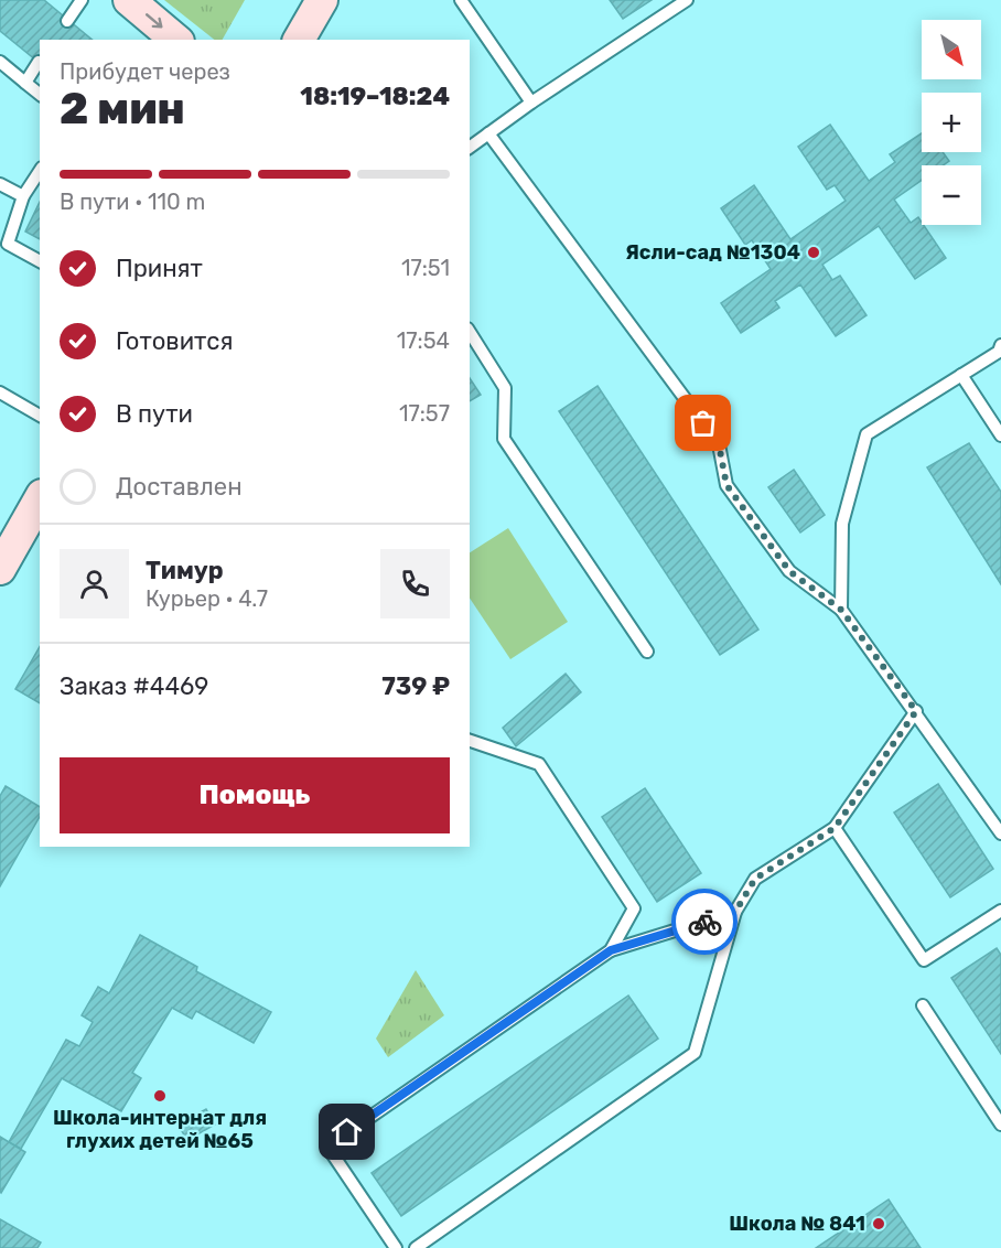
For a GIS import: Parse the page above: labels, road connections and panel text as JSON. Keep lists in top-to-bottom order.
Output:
{
  "places": ["Ясли-сад №1304", "Школа-интернат для глухих детей №65", "Школа № 841"],
  "north": "bottom right",
  "page": {
    "map_buttons": ["+", "−"],
    "heading": ["2 мин", "Прибудет через", "18:19–18:24"],
    "panel": [
      "Тимур",
      "Курьер · 4.7",
      "Заказ #4469",
      "739 ₽"
    ],
    "bar": "В пути · 110 m",
    "list": [
      ["Принят", "17:51"],
      ["Готовится", "17:54"],
      ["В пути", "17:57"],
      "Доставлен"
    ],
    "buttons": "Помощь"
  }
}
